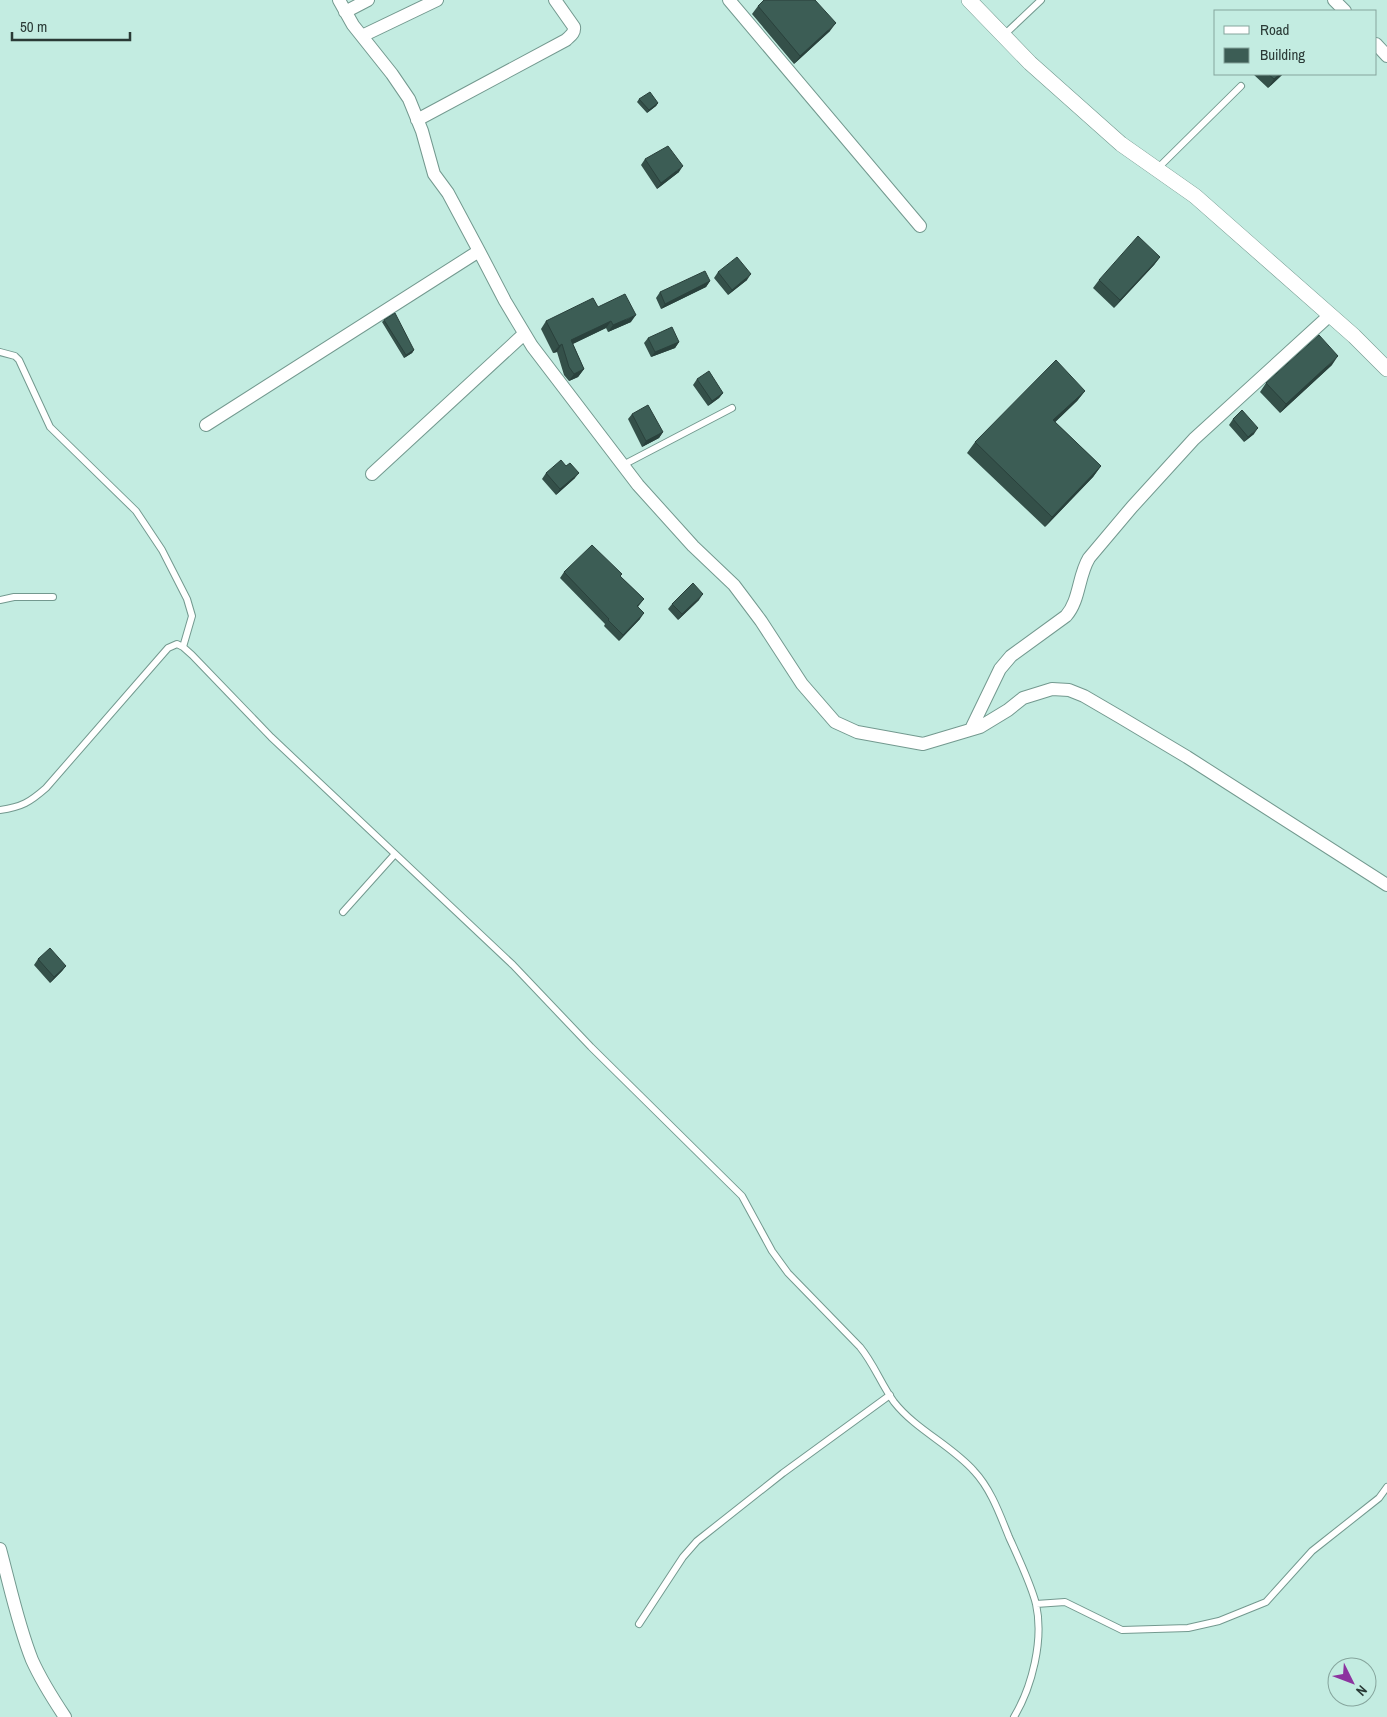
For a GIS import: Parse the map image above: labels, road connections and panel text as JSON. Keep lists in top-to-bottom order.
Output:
{
  "legend": ["Road", "Building"],
  "scale_bar": "50 m",
  "north": "bottom right"
}
